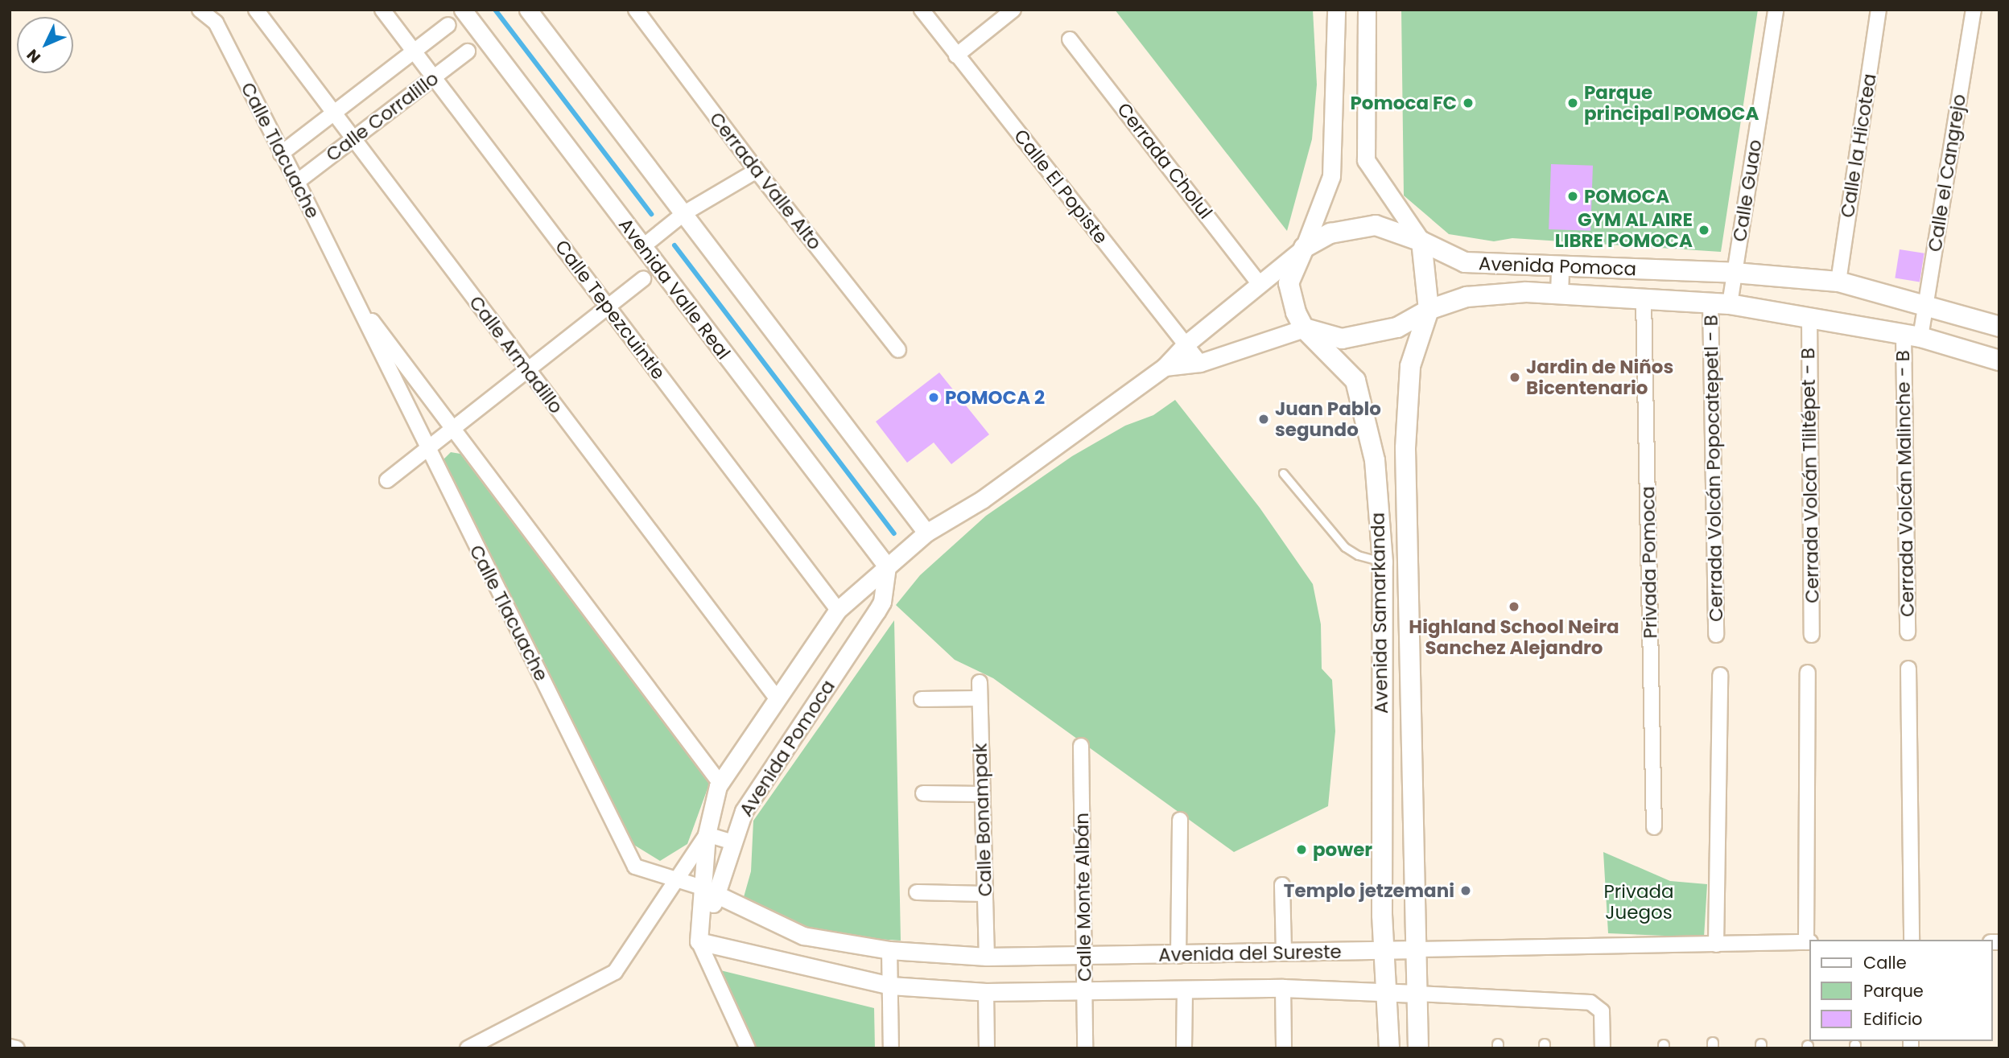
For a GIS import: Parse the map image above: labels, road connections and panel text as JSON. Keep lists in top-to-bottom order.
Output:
{
  "streets": {
    "main road": ["Avenida Pomoca", "Avenida Samarkanda"],
    "street": [
      "Calle Corralillo",
      "Calle la Hicotea",
      "Calle Tlacuache",
      "Cerrada Cholul",
      "Calle el Cangrejo",
      "Cerrada Valle Alto",
      "Calle El Popiste",
      "Calle Guao",
      "Avenida Valle Real",
      "Calle Tepezcuintle",
      "Calle Armadillo",
      "Cerrada Volcán Popocatepetl - B",
      "Cerrada Volcán Tliltépet - B",
      "Cerrada Volcán Malinche - B",
      "Privada Pomoca",
      "Calle Bonampak",
      "Calle Monte Albán",
      "Avenida del Sureste"
    ]
  },
  "crossings": [
    ["Calle Corralillo", "Calle Tlacuache"],
    ["Calle Corralillo", "Calle Tepezcuintle"],
    ["Calle Corralillo", "Calle Armadillo"],
    ["Calle la Hicotea", "Avenida Pomoca"],
    ["Calle Tlacuache", "Avenida Pomoca"],
    ["Calle Tlacuache", "Avenida del Sureste"],
    ["Cerrada Cholul", "Avenida Pomoca"],
    ["Calle el Cangrejo", "Avenida Pomoca"],
    ["Calle el Cangrejo", "Cerrada Volcán Malinche - B"],
    ["Calle El Popiste", "Avenida Pomoca"],
    ["Calle Guao", "Avenida Pomoca"],
    ["Calle Guao", "Cerrada Volcán Popocatepetl - B"],
    ["Avenida Pomoca", "Avenida Valle Real"],
    ["Avenida Pomoca", "Calle Tepezcuintle"],
    ["Avenida Pomoca", "Calle Armadillo"],
    ["Avenida Pomoca", "Cerrada Volcán Popocatepetl - B"],
    ["Avenida Pomoca", "Cerrada Volcán Tliltépet - B"],
    ["Avenida Pomoca", "Cerrada Volcán Malinche - B"],
    ["Avenida Pomoca", "Privada Pomoca"],
    ["Avenida Pomoca", "Avenida Samarkanda"],
    ["Avenida Pomoca", "Avenida del Sureste"],
    ["Avenida Samarkanda", "Avenida del Sureste"],
    ["Calle Bonampak", "Avenida del Sureste"],
    ["Calle Monte Albán", "Avenida del Sureste"]
  ],
  "parks": ["Privada Juegos"],
  "places": [
    "Pomoca FC",
    "Parque principal POMOCA",
    "POMOCA",
    "GYM AL AIRE LIBRE POMOCA",
    "Jardin de Niños Bicentenario",
    "POMOCA 2",
    "Juan Pablo segundo",
    "Highland School Neira Sanchez Alejandro",
    "power",
    "Templo jetzemani"
  ],
  "legend": ["Calle", "Parque", "Edificio"],
  "north": "bottom left"
}
